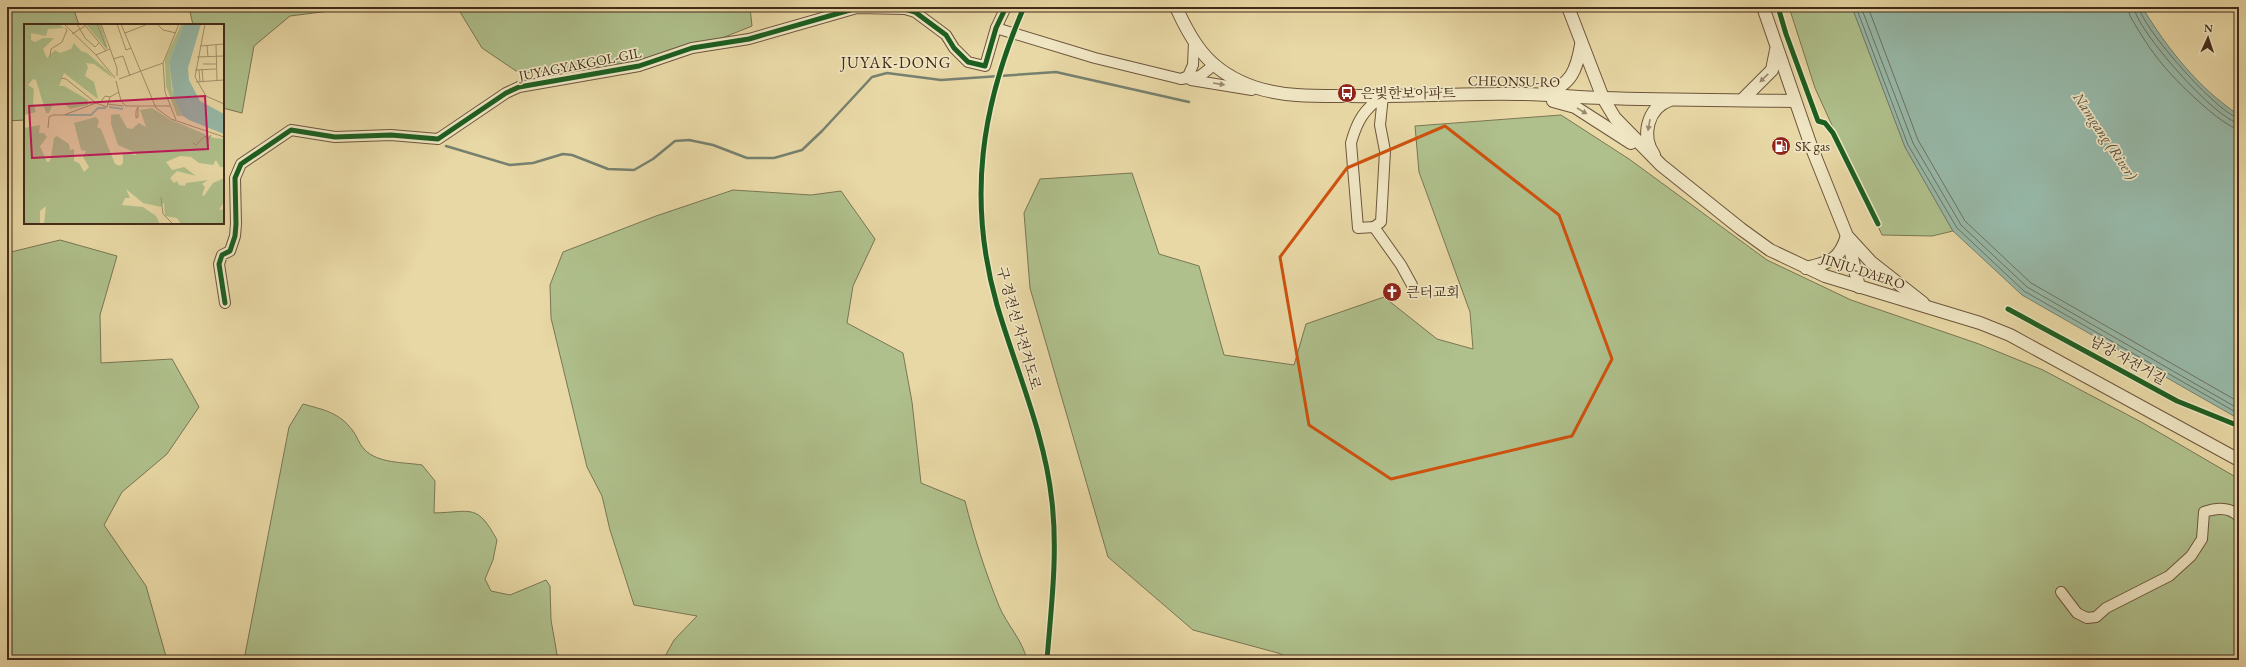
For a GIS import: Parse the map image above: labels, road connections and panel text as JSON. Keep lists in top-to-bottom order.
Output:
{
  "streets": {
    "street": ["JUYAGYAKGOL-GIL", "CHEONSU-RO", "JINJU-DAERO"],
    "cycle path": ["구 경전선 자전거도로", "남강 자전거길"]
  },
  "crossings": [
    ["CHEONSU-RO", "JINJU-DAERO"]
  ],
  "districts": ["JUYAK-DONG"],
  "water": ["Namgang (River)"],
  "places": {
    "bus stop": ["은빛한보아파트"],
    "fuel station": ["SK gas"],
    "church": ["큰터교회"]
  },
  "north": "top"
}
